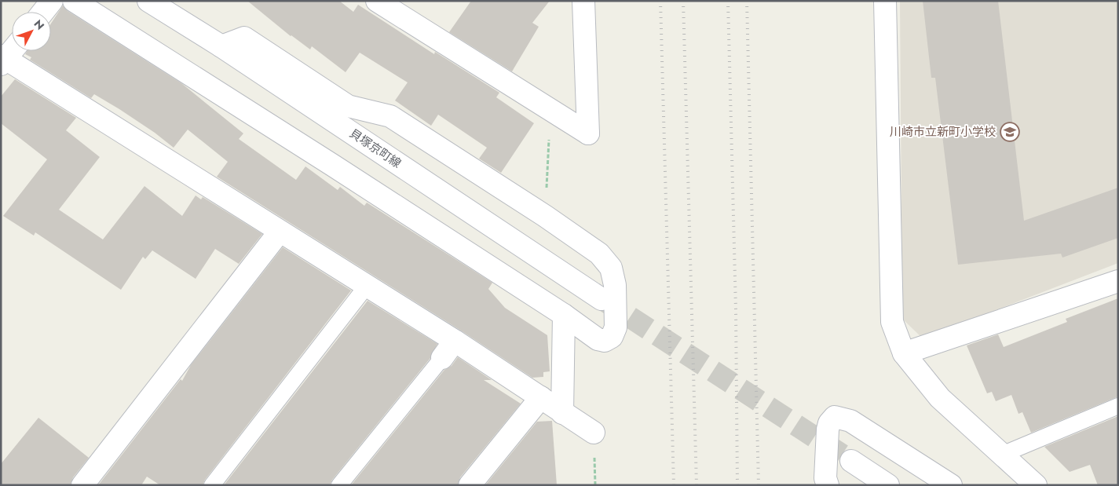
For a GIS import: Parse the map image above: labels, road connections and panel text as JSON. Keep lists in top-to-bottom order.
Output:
{
  "streets": {
    "street": ["貝塚京町線"]
  },
  "places": {
    "school or university": ["川崎市立新町小学校"]
  },
  "north": "top right"
}
